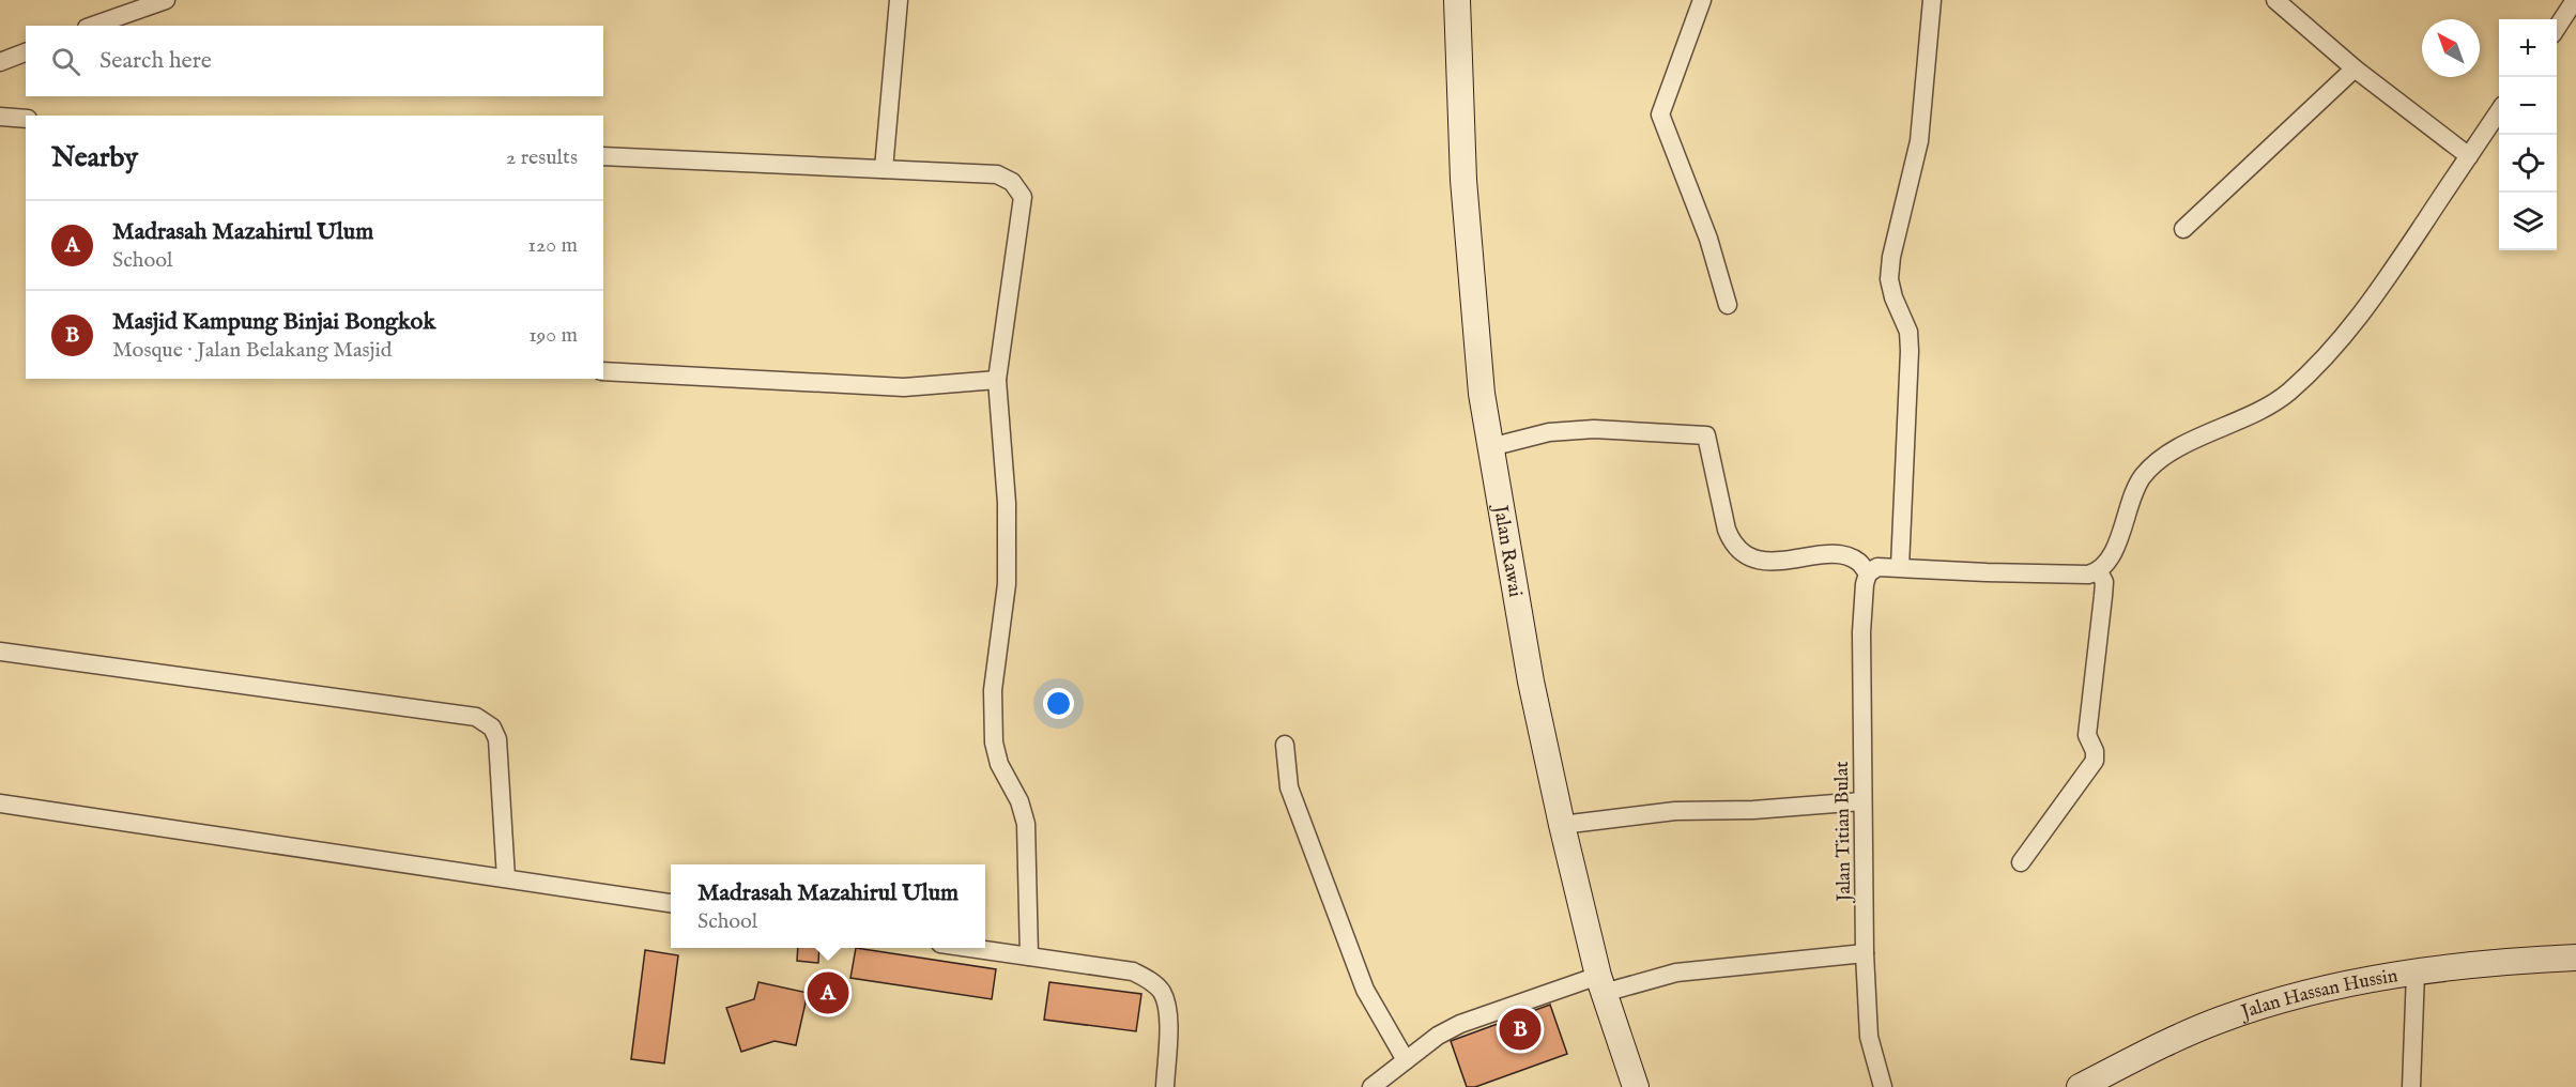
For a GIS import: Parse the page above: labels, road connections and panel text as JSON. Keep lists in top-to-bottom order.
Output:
{
  "streets": {
    "main road": ["Jalan Rawai", "Jalan Hassan Hussin"],
    "street": ["Jalan Titian Bulat"]
  },
  "north": "top left",
  "page": {
    "map_buttons": ["+", "−"],
    "search": "Search here",
    "heading": ["Nearby", "2 results"],
    "list": [
      {
        "mark": "A",
        "name": "Madrasah Mazahirul Ulum",
        "note": "School",
        "value": "120 m"
      },
      {
        "mark": "B",
        "name": "Masjid Kampung Binjai Bongkok",
        "note": "Mosque · Jalan Belakang Masjid",
        "value": "190 m"
      }
    ],
    "popup": ["Madrasah Mazahirul Ulum", "School"],
    "pins": ["A", "B"]
  }
}
